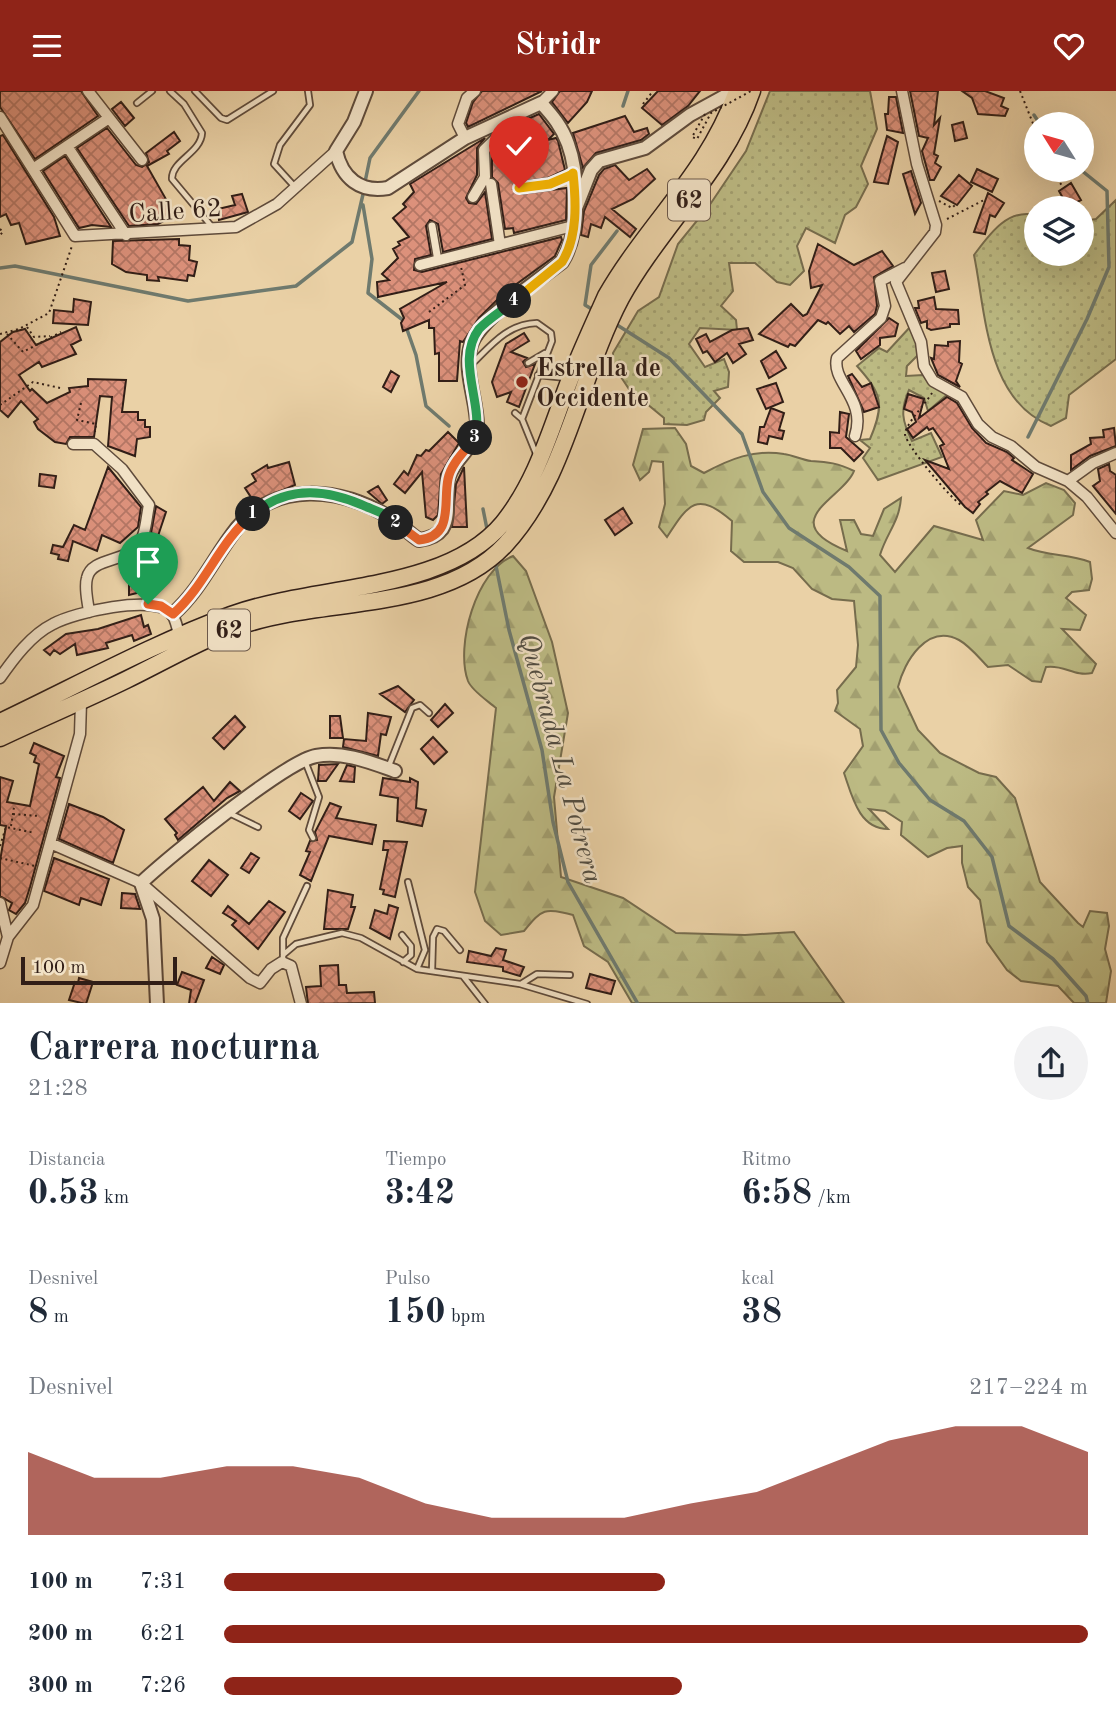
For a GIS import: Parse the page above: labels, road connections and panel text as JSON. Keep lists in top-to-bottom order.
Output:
{
  "streets": {
    "highway": ["62"],
    "street": ["Calle 62"]
  },
  "water": ["Quebrada La Potrera"],
  "places": ["Estrella de Occidente"],
  "scale_bar": "100 m",
  "north": "top left",
  "page": {
    "header": "Stridr",
    "pins": [
      "4",
      "3",
      "1",
      "2"
    ],
    "scale": "100 m",
    "heading": ["Carrera nocturna", "21:28"],
    "stats": [
      ["Distancia", "0.53 km"],
      ["Tiempo", "3:42"],
      ["Ritmo", "6:58 /km"],
      ["Desnivel", "8 m"],
      ["Pulso", "150 bpm"],
      ["kcal", "38"]
    ],
    "chart": ["Desnivel", "217–224 m"],
    "list": [
      {
        "name": "100 m",
        "note": "7:31"
      },
      {
        "name": "200 m",
        "note": "6:21"
      },
      {
        "name": "300 m",
        "note": "7:26"
      }
    ]
  }
}
